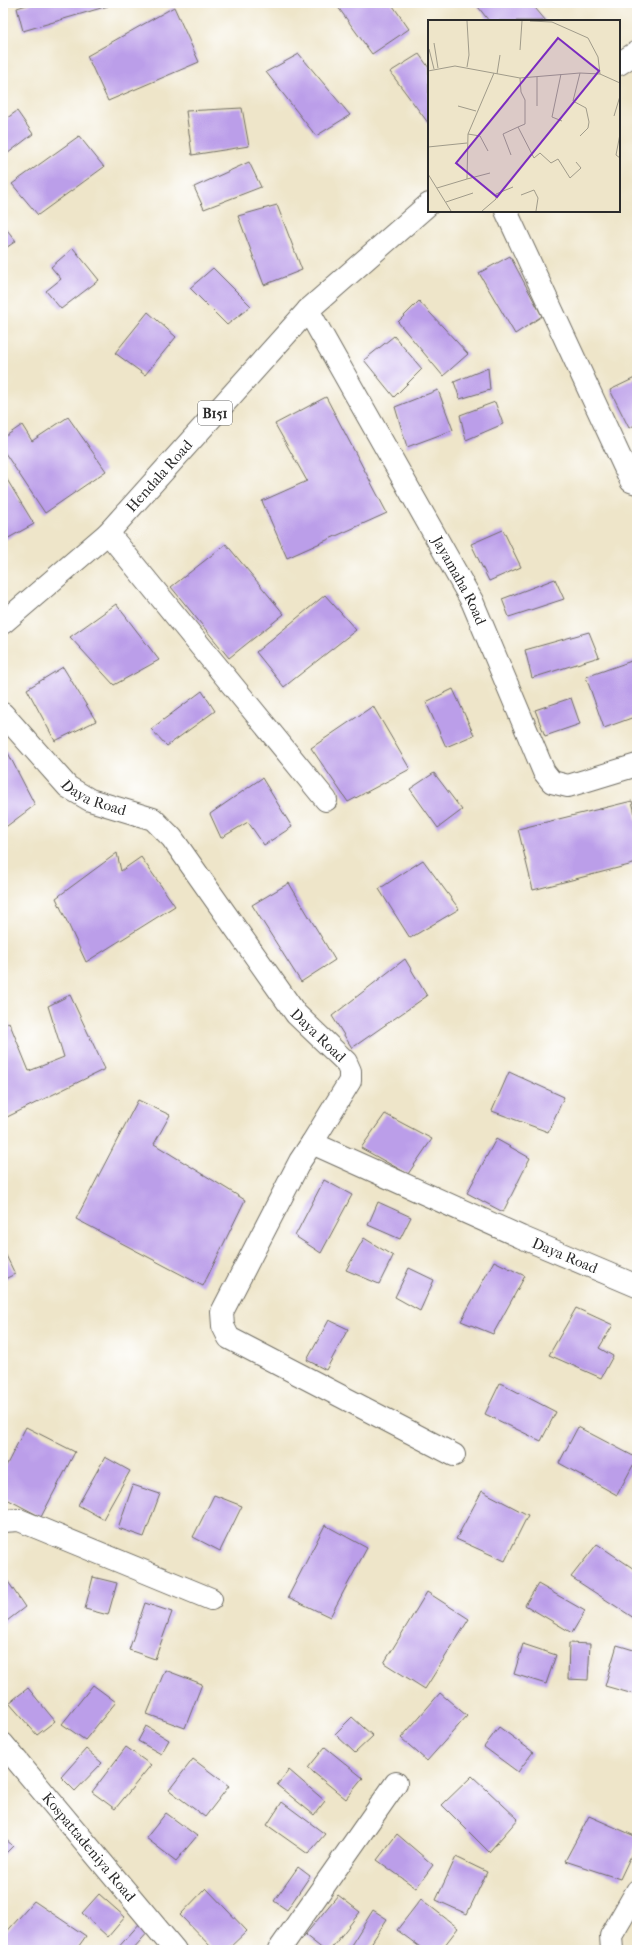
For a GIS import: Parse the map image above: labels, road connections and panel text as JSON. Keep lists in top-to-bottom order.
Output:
{
  "streets": {
    "street": [
      "B151",
      "Hendala Road",
      "Jayamaha Road",
      "Daya Road",
      "Kospattadeniya Road"
    ]
  },
  "crossings": [
    ["Hendala Road", "Jayamaha Road"]
  ]
}
